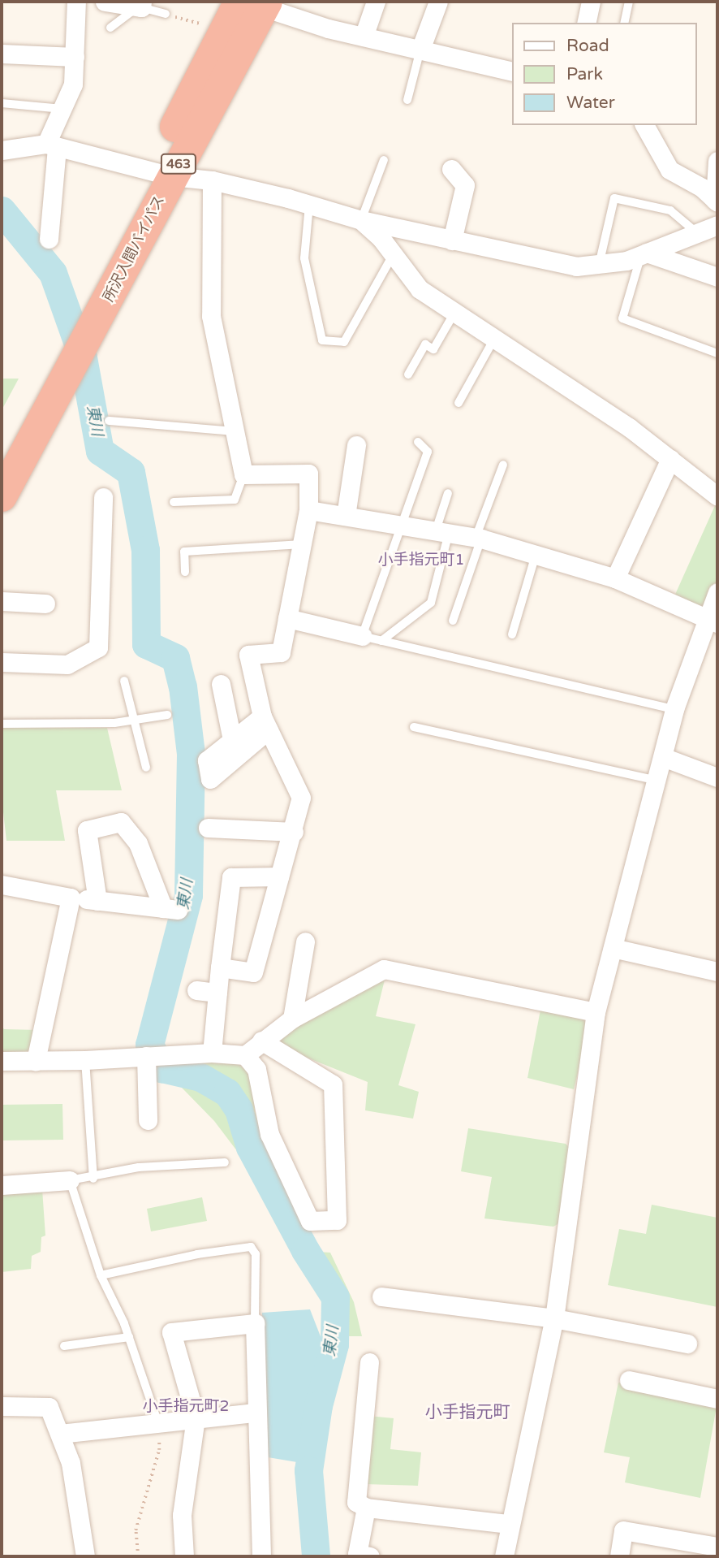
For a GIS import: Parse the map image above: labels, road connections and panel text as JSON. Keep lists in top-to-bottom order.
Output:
{
  "streets": {
    "highway": ["463", "所沢入間バイパス"]
  },
  "districts": ["小手指元町1", "小手指元町2", "小手指元町"],
  "water": ["東川"],
  "legend": ["Road", "Park", "Water"]
}
